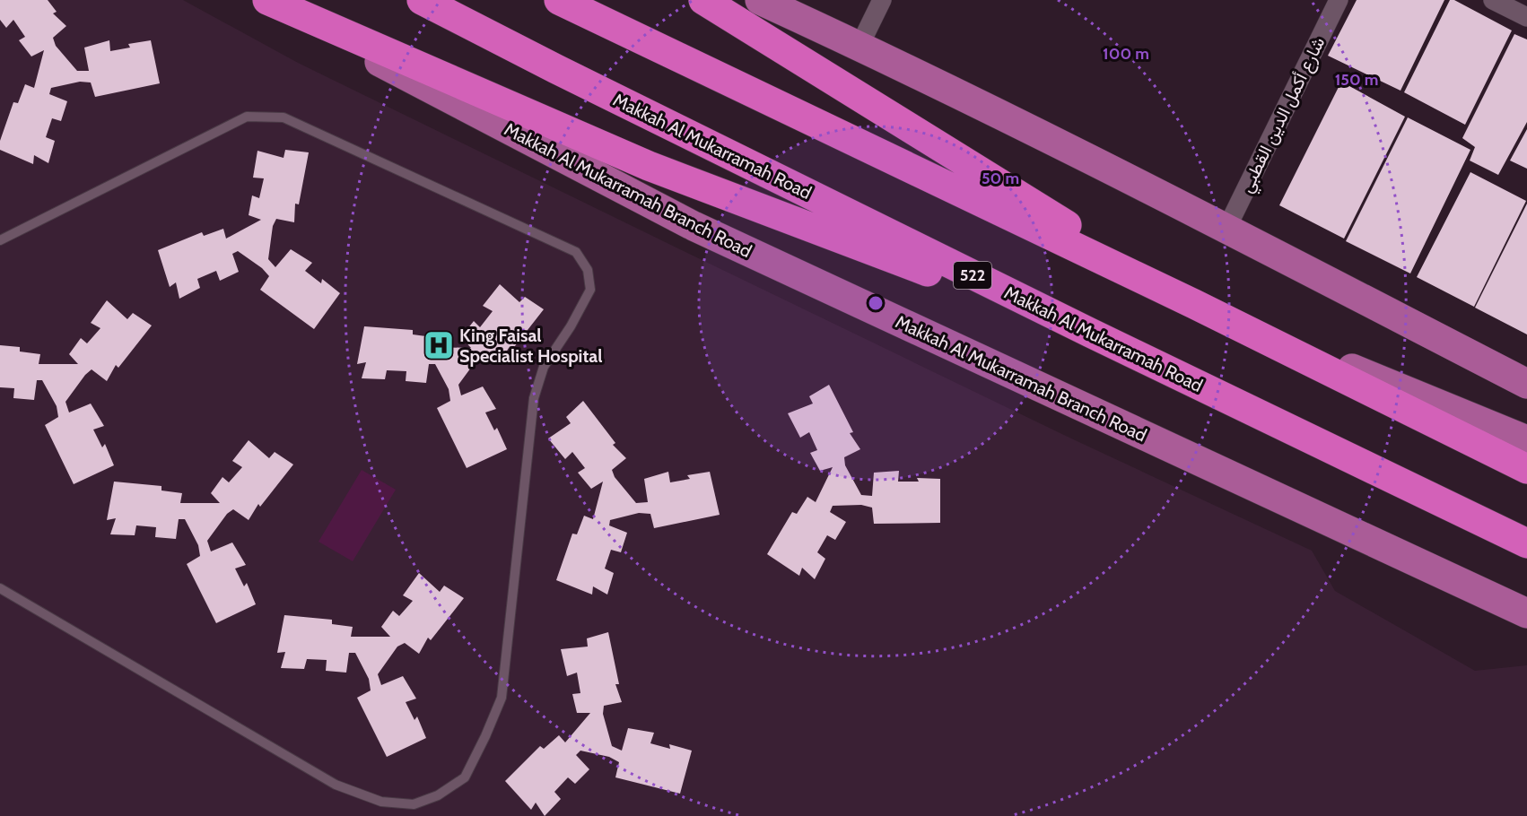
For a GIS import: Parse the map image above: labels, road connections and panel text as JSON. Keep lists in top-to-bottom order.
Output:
{
  "streets": {
    "highway": ["Makkah Al Mukarramah Road", "522"],
    "main road": ["Makkah Al Mukarramah Branch Road"],
    "street": ["شارع أكمل الدين القطبي"]
  },
  "places": {
    "hospital": ["King Faisal Specialist Hospital"]
  },
  "rings": ["100 m", "150 m", "50 m"]
}
